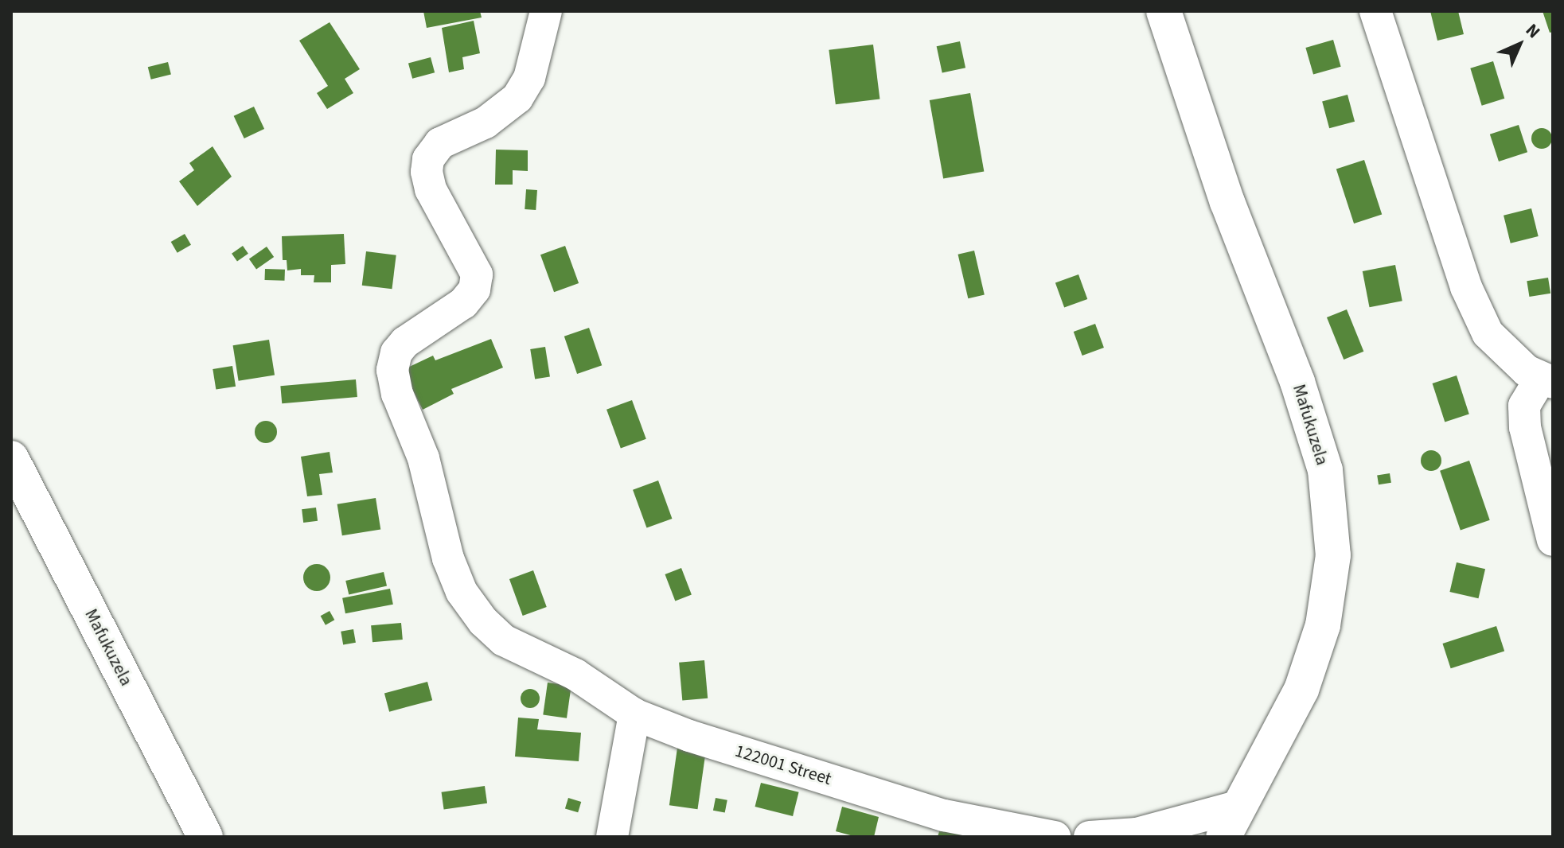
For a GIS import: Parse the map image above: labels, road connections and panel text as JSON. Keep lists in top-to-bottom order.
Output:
{
  "streets": {
    "main road": ["Mafukuzela"],
    "street": ["122001 Street"]
  },
  "north": "top right"
}
